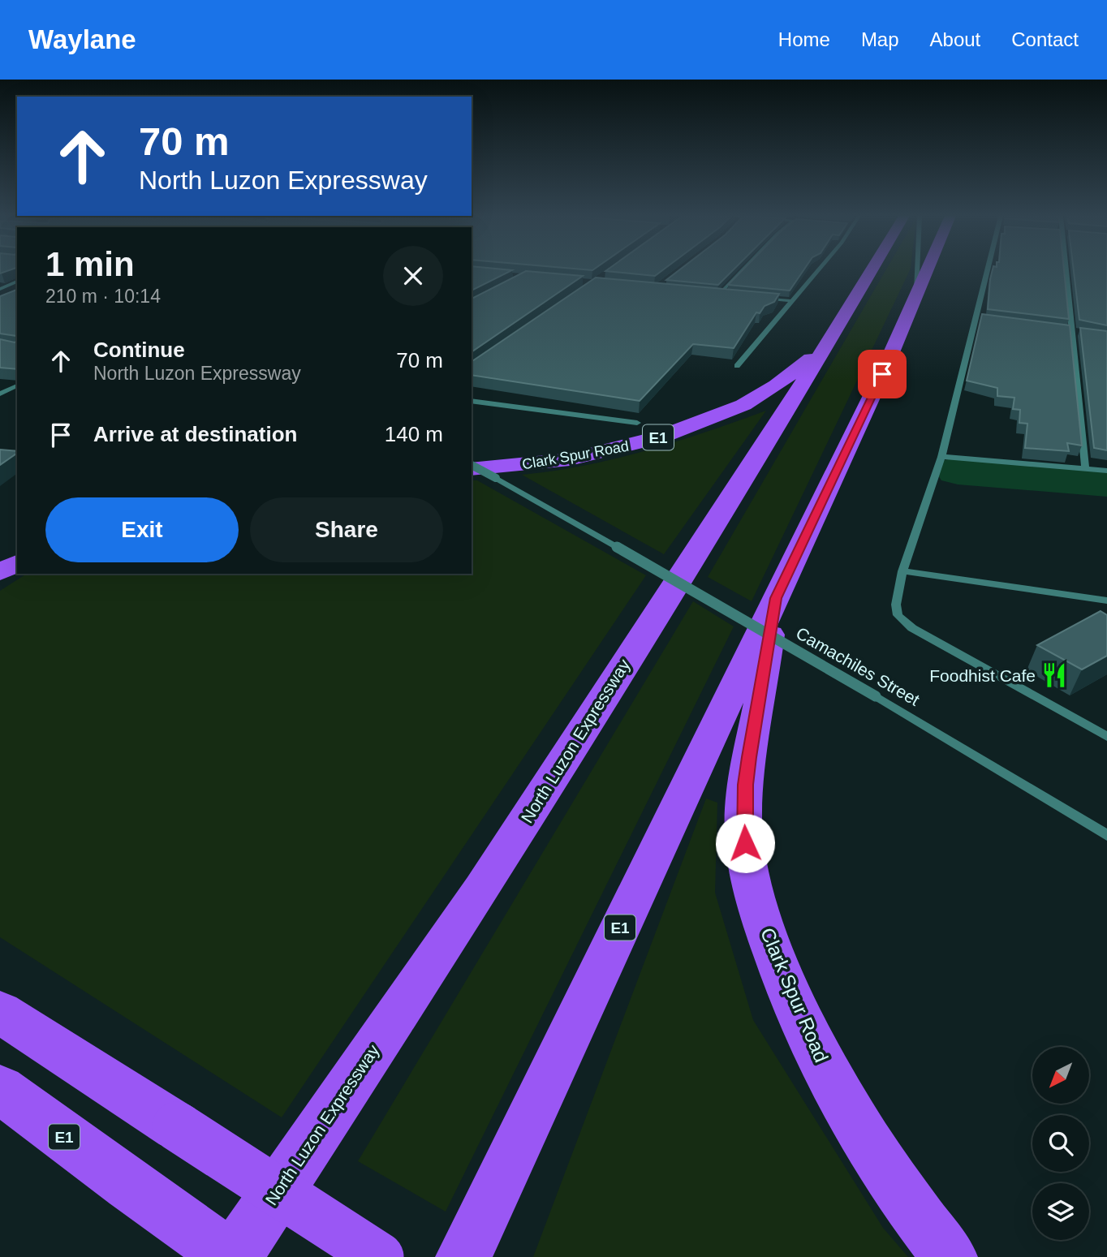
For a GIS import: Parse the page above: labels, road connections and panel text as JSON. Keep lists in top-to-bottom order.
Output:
{
  "streets": {
    "highway": ["E1", "Clark Spur Road", "North Luzon Expressway"],
    "street": ["Camachiles Street"]
  },
  "crossings": [
    ["E1", "Clark Spur Road"],
    ["E1", "North Luzon Expressway"],
    ["Clark Spur Road", "North Luzon Expressway"]
  ],
  "places": {
    "restaurant": ["Foodhist Cafe"]
  },
  "north": "bottom left",
  "page": {
    "header": "Waylane",
    "nav": [
      "Home",
      "Map",
      "About",
      "Contact"
    ],
    "turn": ["70 m", "North Luzon Expressway"],
    "heading": ["1 min", "210 m · 10:14"],
    "list": [
      {
        "name": "Continue",
        "note": "North Luzon Expressway",
        "value": "70 m"
      },
      {
        "name": "Arrive at destination",
        "value": "140 m"
      }
    ],
    "buttons": ["Exit", "Share"]
  }
}
